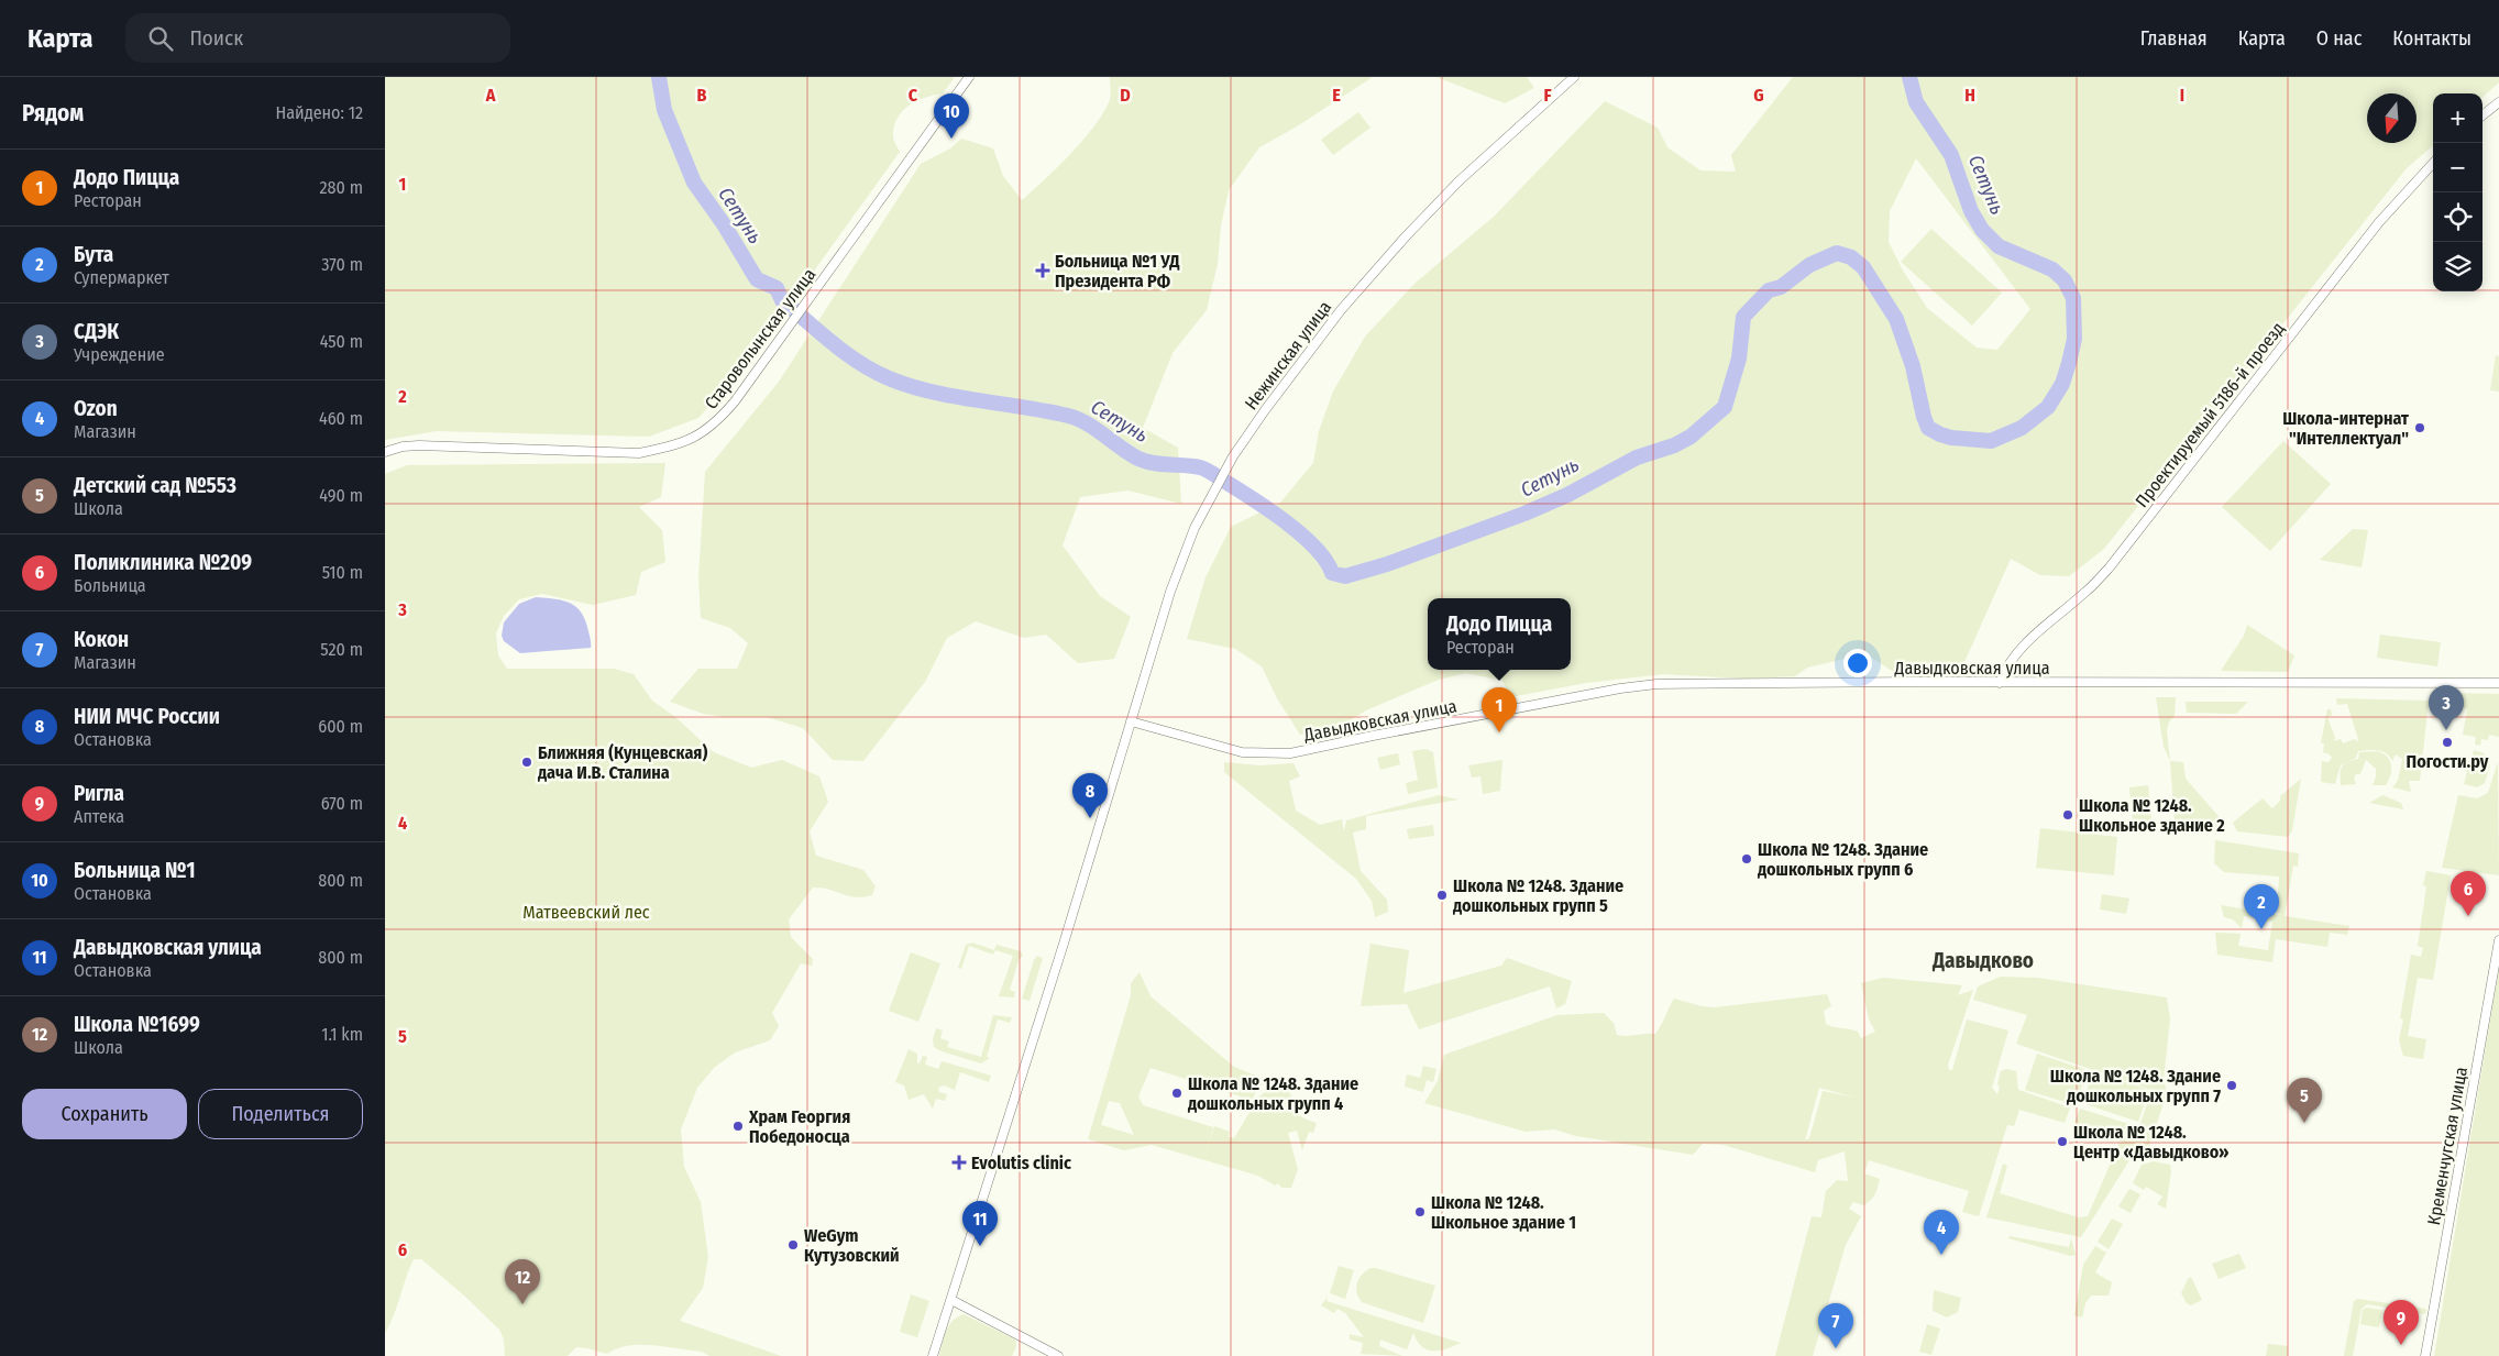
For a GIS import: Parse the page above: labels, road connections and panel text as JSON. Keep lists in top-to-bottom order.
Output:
{
  "streets": {
    "street": [
      "Староволынская улица",
      "Нежинская улица",
      "Проектируемый 5186-й проезд",
      "Давыдковская улица",
      "Кременчугская улица"
    ]
  },
  "crossings": [
    ["Нежинская улица", "Давыдковская улица"],
    ["Проектируемый 5186-й проезд", "Давыдковская улица"]
  ],
  "districts": ["Давыдково"],
  "water": ["Сетунь"],
  "parks": ["Матвеевский лес"],
  "places": {
    "health": ["Больница №1 УД Президента РФ", "Evolutis clinic"],
    "other": [
      "Школа-интернат \"Интеллектуал\"",
      "Погости.ру",
      "Ближняя (Кунцевская) дача И.В. Сталина",
      "Школа № 1248. Школьное здание 2",
      "Школа № 1248. Здание дошкольных групп 6",
      "Школа № 1248. Здание дошкольных групп 5",
      "Школа № 1248. Здание дошкольных групп 7",
      "Школа № 1248. Здание дошкольных групп 4",
      "Храм Георгия Победоносца",
      "Школа № 1248. Центр «Давыдково»",
      "Школа № 1248. Школьное здание 1",
      "WeGym Кутузовский"
    ]
  },
  "north": "bottom",
  "page": {
    "header": "Карта",
    "search": "Поиск",
    "nav": [
      "Главная",
      "Карта",
      "О нас",
      "Контакты"
    ],
    "heading": ["Рядом", "Найдено: 12"],
    "map_buttons": ["+", "−"],
    "pins": [
      "10",
      "3",
      "1",
      "8",
      "6",
      "2",
      "5",
      "11",
      "4",
      "12",
      "9",
      "7"
    ],
    "list": [
      {
        "mark": "1",
        "name": "Додо Пицца",
        "note": "Ресторан",
        "value": "280 m"
      },
      {
        "mark": "2",
        "name": "Бута",
        "note": "Супермаркет",
        "value": "370 m"
      },
      {
        "mark": "3",
        "name": "СДЭК",
        "note": "Учреждение",
        "value": "450 m"
      },
      {
        "mark": "4",
        "name": "Ozon",
        "note": "Магазин",
        "value": "460 m"
      },
      {
        "mark": "5",
        "name": "Детский сад №553",
        "note": "Школа",
        "value": "490 m"
      },
      {
        "mark": "6",
        "name": "Поликлиника №209",
        "note": "Больница",
        "value": "510 m"
      },
      {
        "mark": "7",
        "name": "Кокон",
        "note": "Магазин",
        "value": "520 m"
      },
      {
        "mark": "8",
        "name": "НИИ МЧС России",
        "note": "Остановка",
        "value": "600 m"
      },
      {
        "mark": "9",
        "name": "Ригла",
        "note": "Аптека",
        "value": "670 m"
      },
      {
        "mark": "10",
        "name": "Больница №1",
        "note": "Остановка",
        "value": "800 m"
      },
      {
        "mark": "11",
        "name": "Давыдковская улица",
        "note": "Остановка",
        "value": "800 m"
      },
      {
        "mark": "12",
        "name": "Школа №1699",
        "note": "Школа",
        "value": "1.1 km"
      }
    ],
    "popup": ["Додо Пицца", "Ресторан"],
    "buttons": ["Сохранить", "Поделиться"]
  },
  "grid": {
    "columns": [
      "A",
      "B",
      "C",
      "D",
      "E",
      "F",
      "G",
      "H",
      "I"
    ],
    "rows": [
      "1",
      "2",
      "3",
      "4",
      "5",
      "6"
    ]
  }
}
